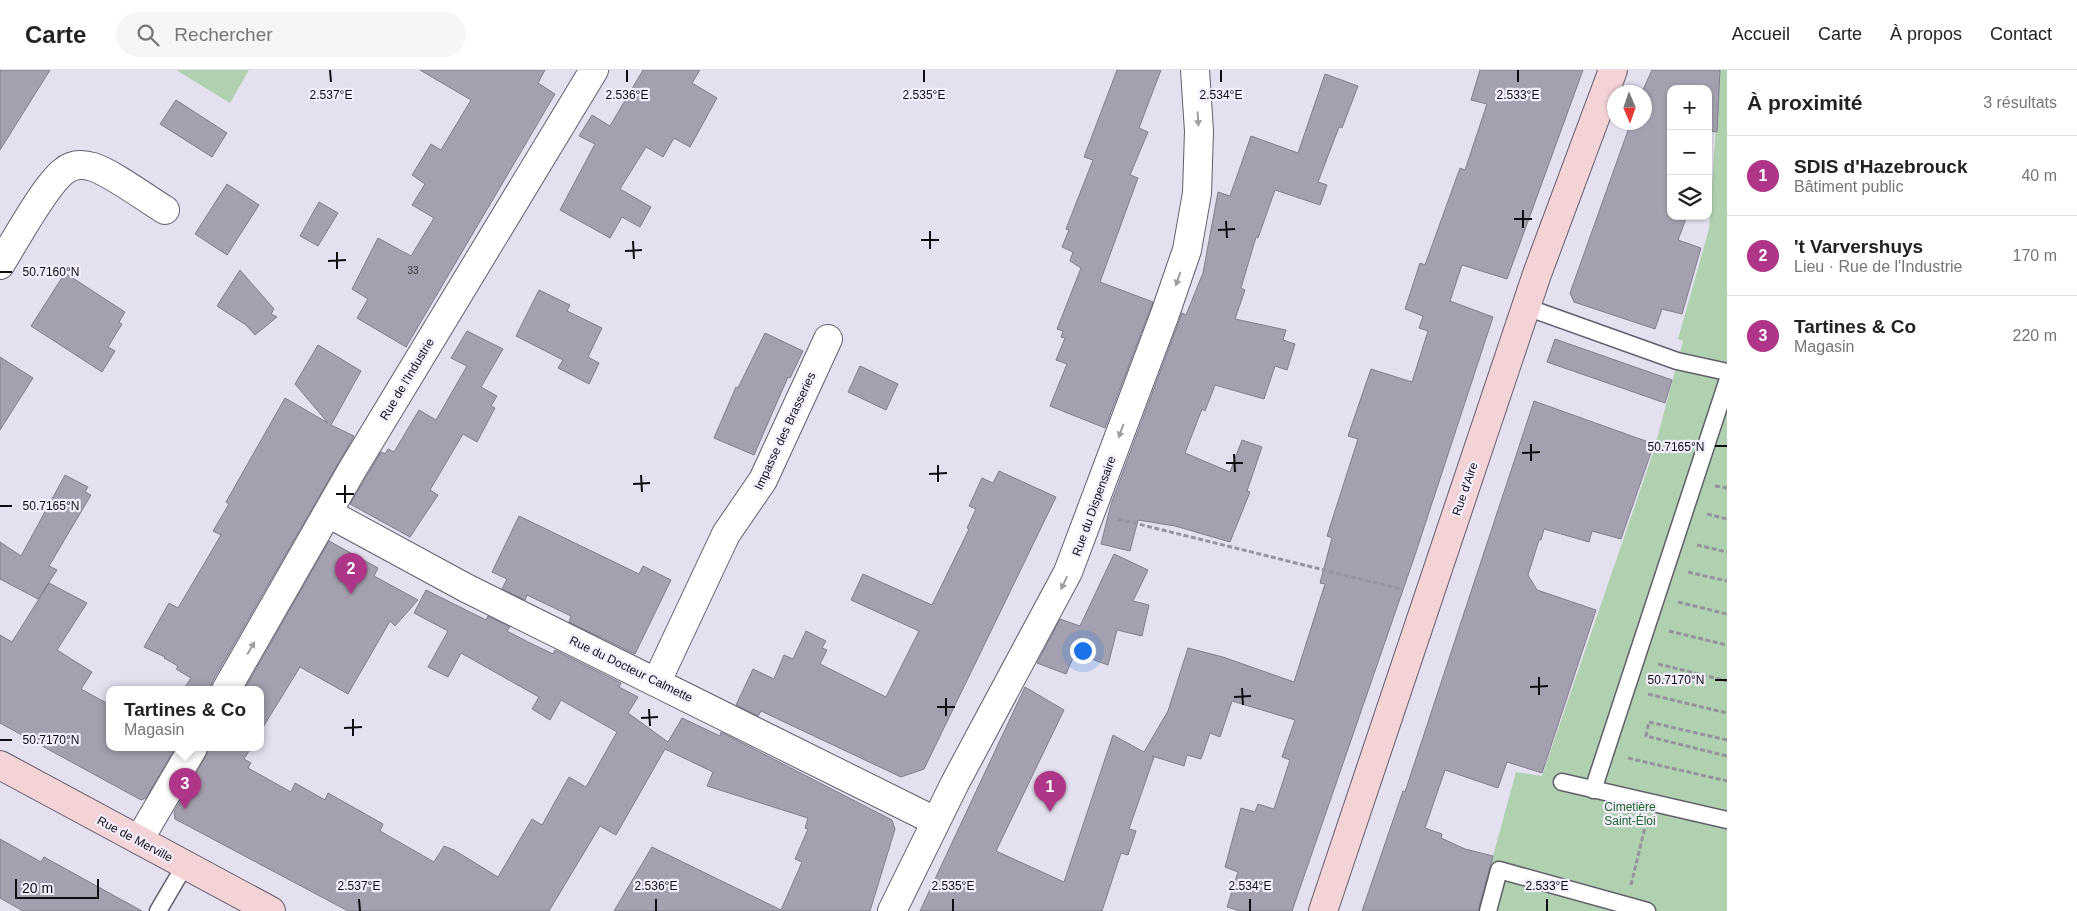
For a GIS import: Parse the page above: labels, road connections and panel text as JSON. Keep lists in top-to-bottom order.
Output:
{
  "streets": {
    "main road": ["Rue d'Aire", "Rue de Merville"],
    "street": [
      "Rue de l'Industrie",
      "Impasse des Brasseries",
      "Rue du Dispensaire",
      "Rue du Docteur Calmette"
    ]
  },
  "crossings": [
    ["Rue de l'Industrie", "Rue du Docteur Calmette"],
    ["Impasse des Brasseries", "Rue du Docteur Calmette"],
    ["Rue du Dispensaire", "Rue du Docteur Calmette"]
  ],
  "one_way": ["Rue du Dispensaire"],
  "parks": ["Cimetière Saint-Éloi"],
  "house_numbers": ["33"],
  "scale_bar": "20 m",
  "north": "bottom",
  "page": {
    "header": "Carte",
    "search": "Rechercher",
    "nav": [
      "Accueil",
      "Carte",
      "À propos",
      "Contact"
    ],
    "heading": ["À proximité", "3 résultats"],
    "map_buttons": ["+", "−"],
    "list": [
      {
        "mark": "1",
        "name": "SDIS d'Hazebrouck",
        "note": "Bâtiment public",
        "value": "40 m"
      },
      {
        "mark": "2",
        "name": "'t Varvershuys",
        "note": "Lieu · Rue de l'Industrie",
        "value": "170 m"
      },
      {
        "mark": "3",
        "name": "Tartines & Co",
        "note": "Magasin",
        "value": "220 m"
      }
    ],
    "pins": ["2", "3", "1"],
    "popup": ["Tartines & Co", "Magasin"],
    "scale": "20 m"
  },
  "coordinates": [
    "2.537°E",
    "2.536°E",
    "2.535°E",
    "2.534°E",
    "2.533°E",
    "50.7160°N",
    "50.7165°N",
    "50.7170°N"
  ]
}
